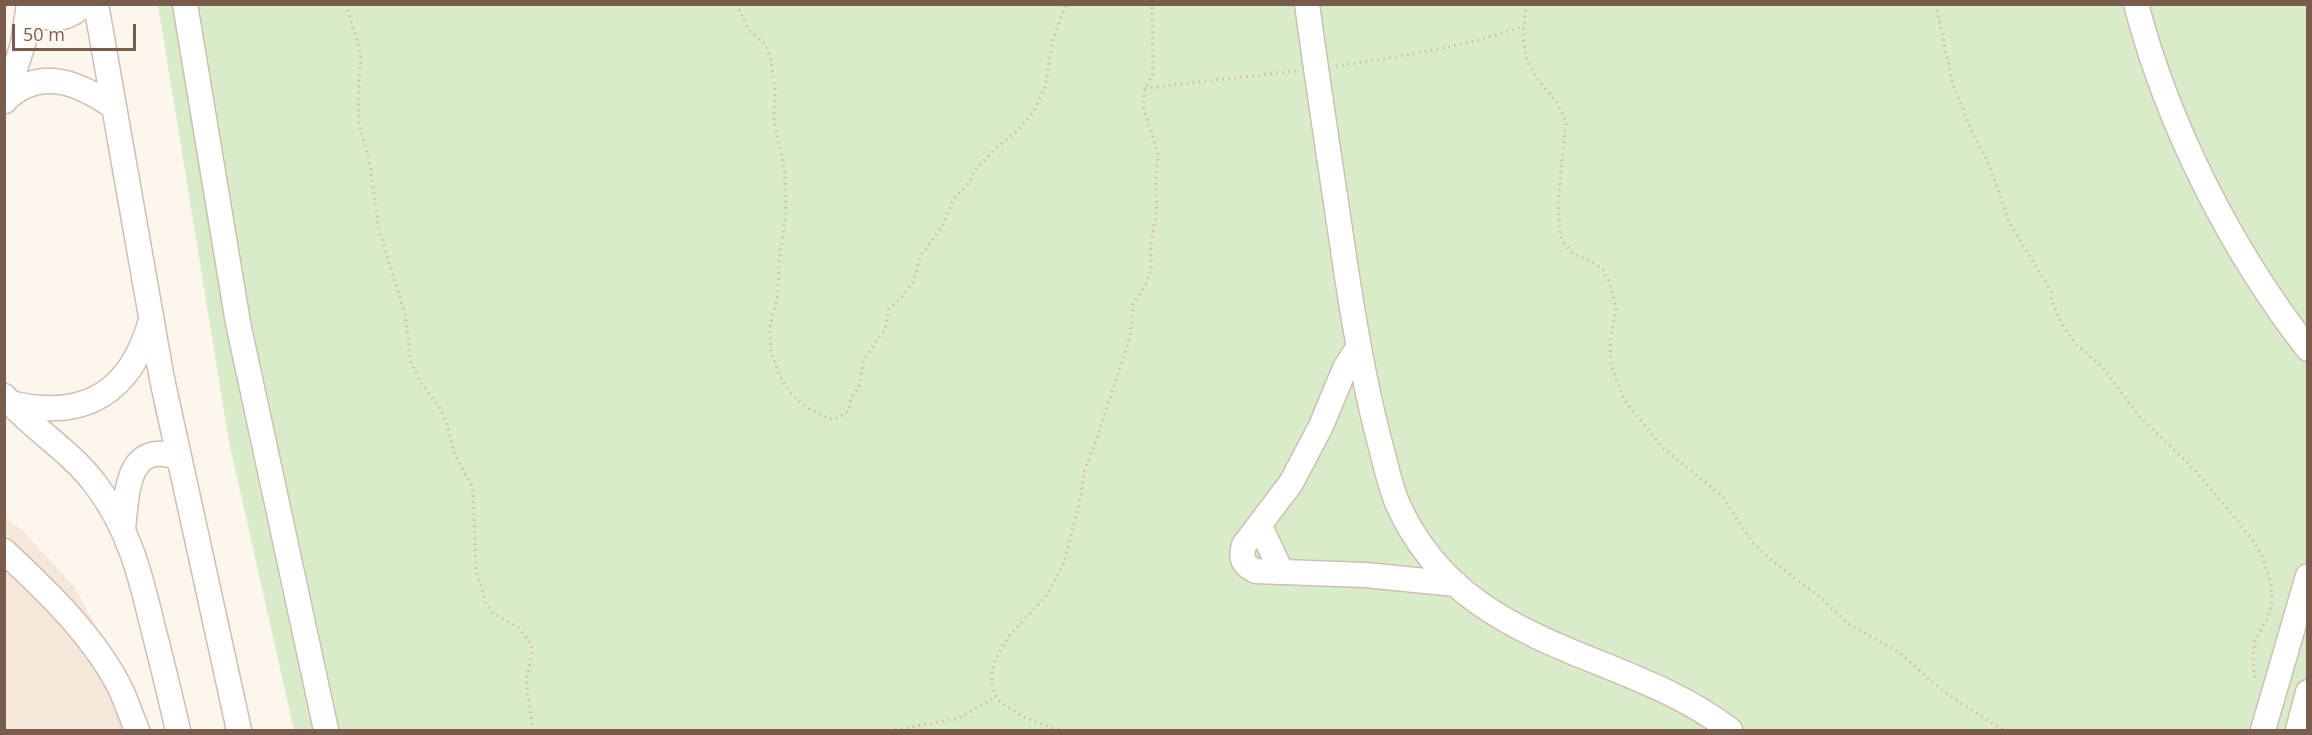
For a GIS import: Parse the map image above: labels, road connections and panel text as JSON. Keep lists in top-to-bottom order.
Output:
{
  "scale_bar": "50 m"
}
